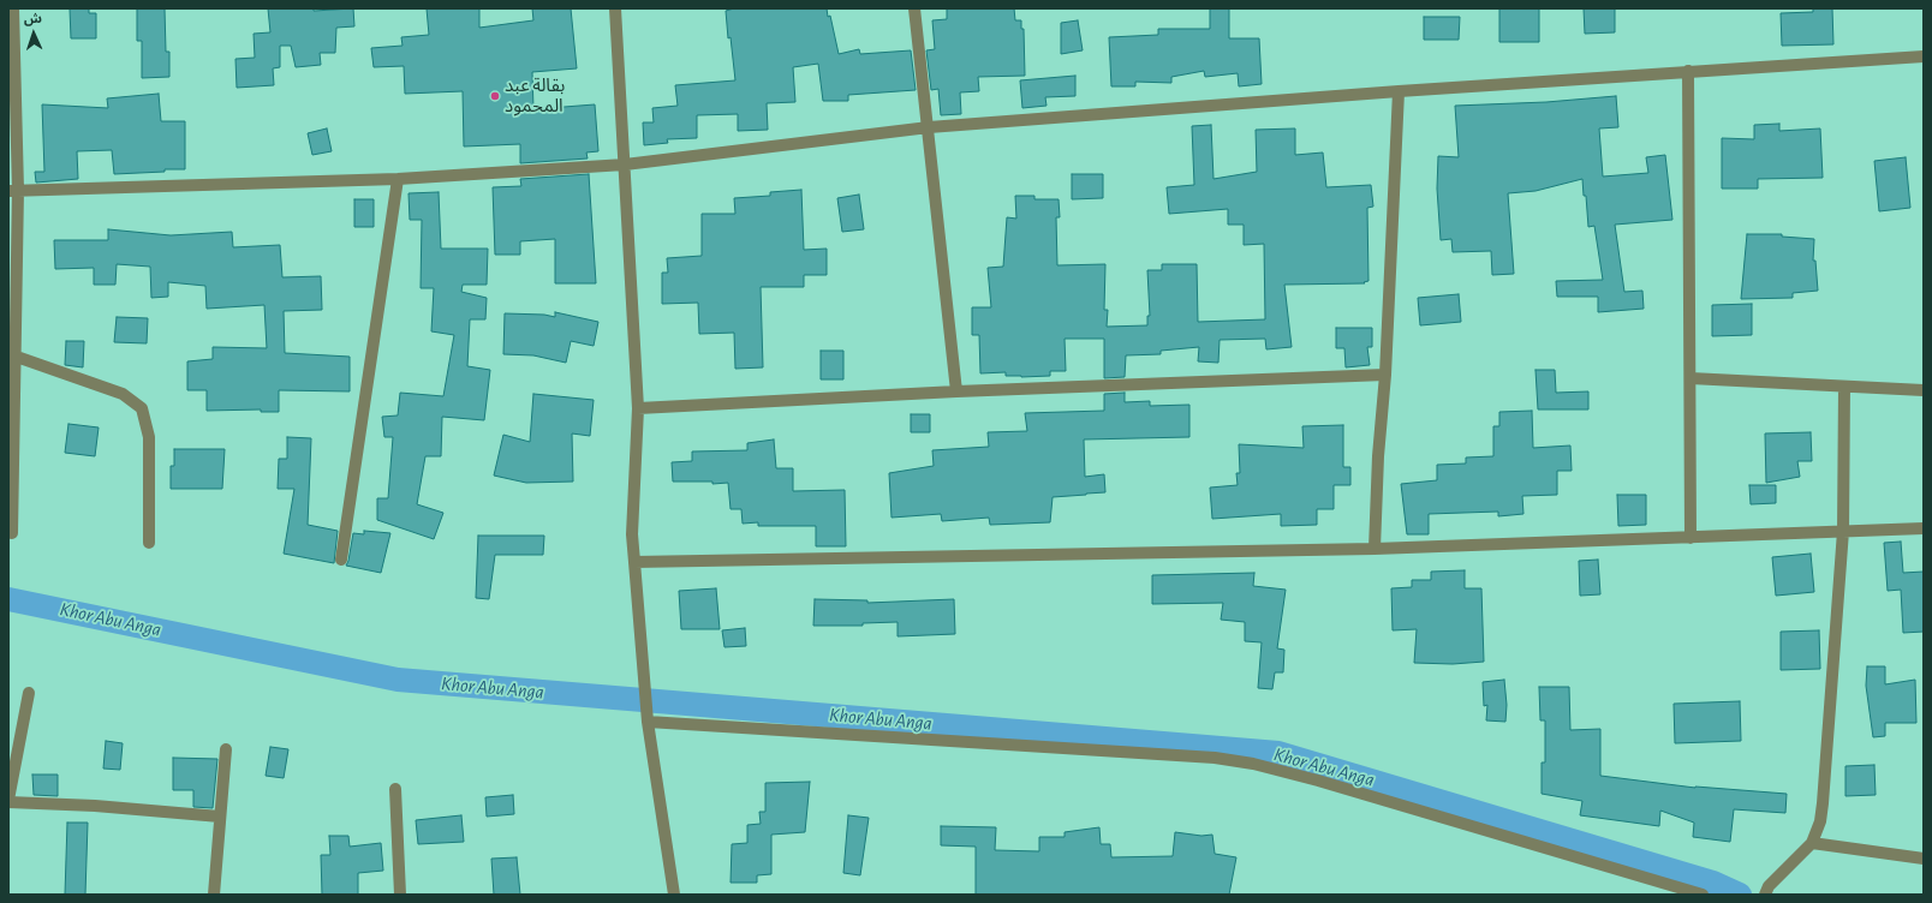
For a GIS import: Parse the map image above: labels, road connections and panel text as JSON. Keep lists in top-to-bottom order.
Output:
{
  "water": ["Khor Abu Anga"],
  "places": ["بقالة عبد المحمود"],
  "north": "top"
}
